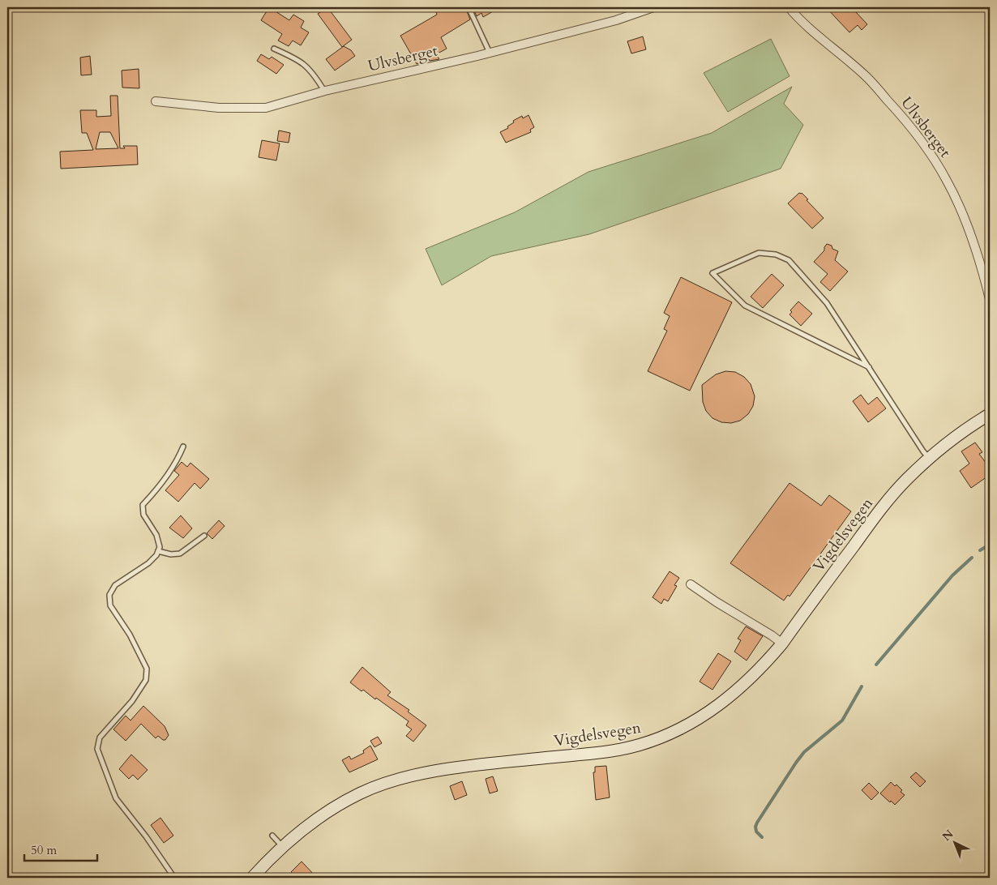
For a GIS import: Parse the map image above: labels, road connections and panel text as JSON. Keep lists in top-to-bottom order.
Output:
{
  "streets": {
    "main road": ["Vigdelsvegen"],
    "street": ["Ulvsberget"]
  },
  "scale_bar": "50 m",
  "north": "top left"
}
